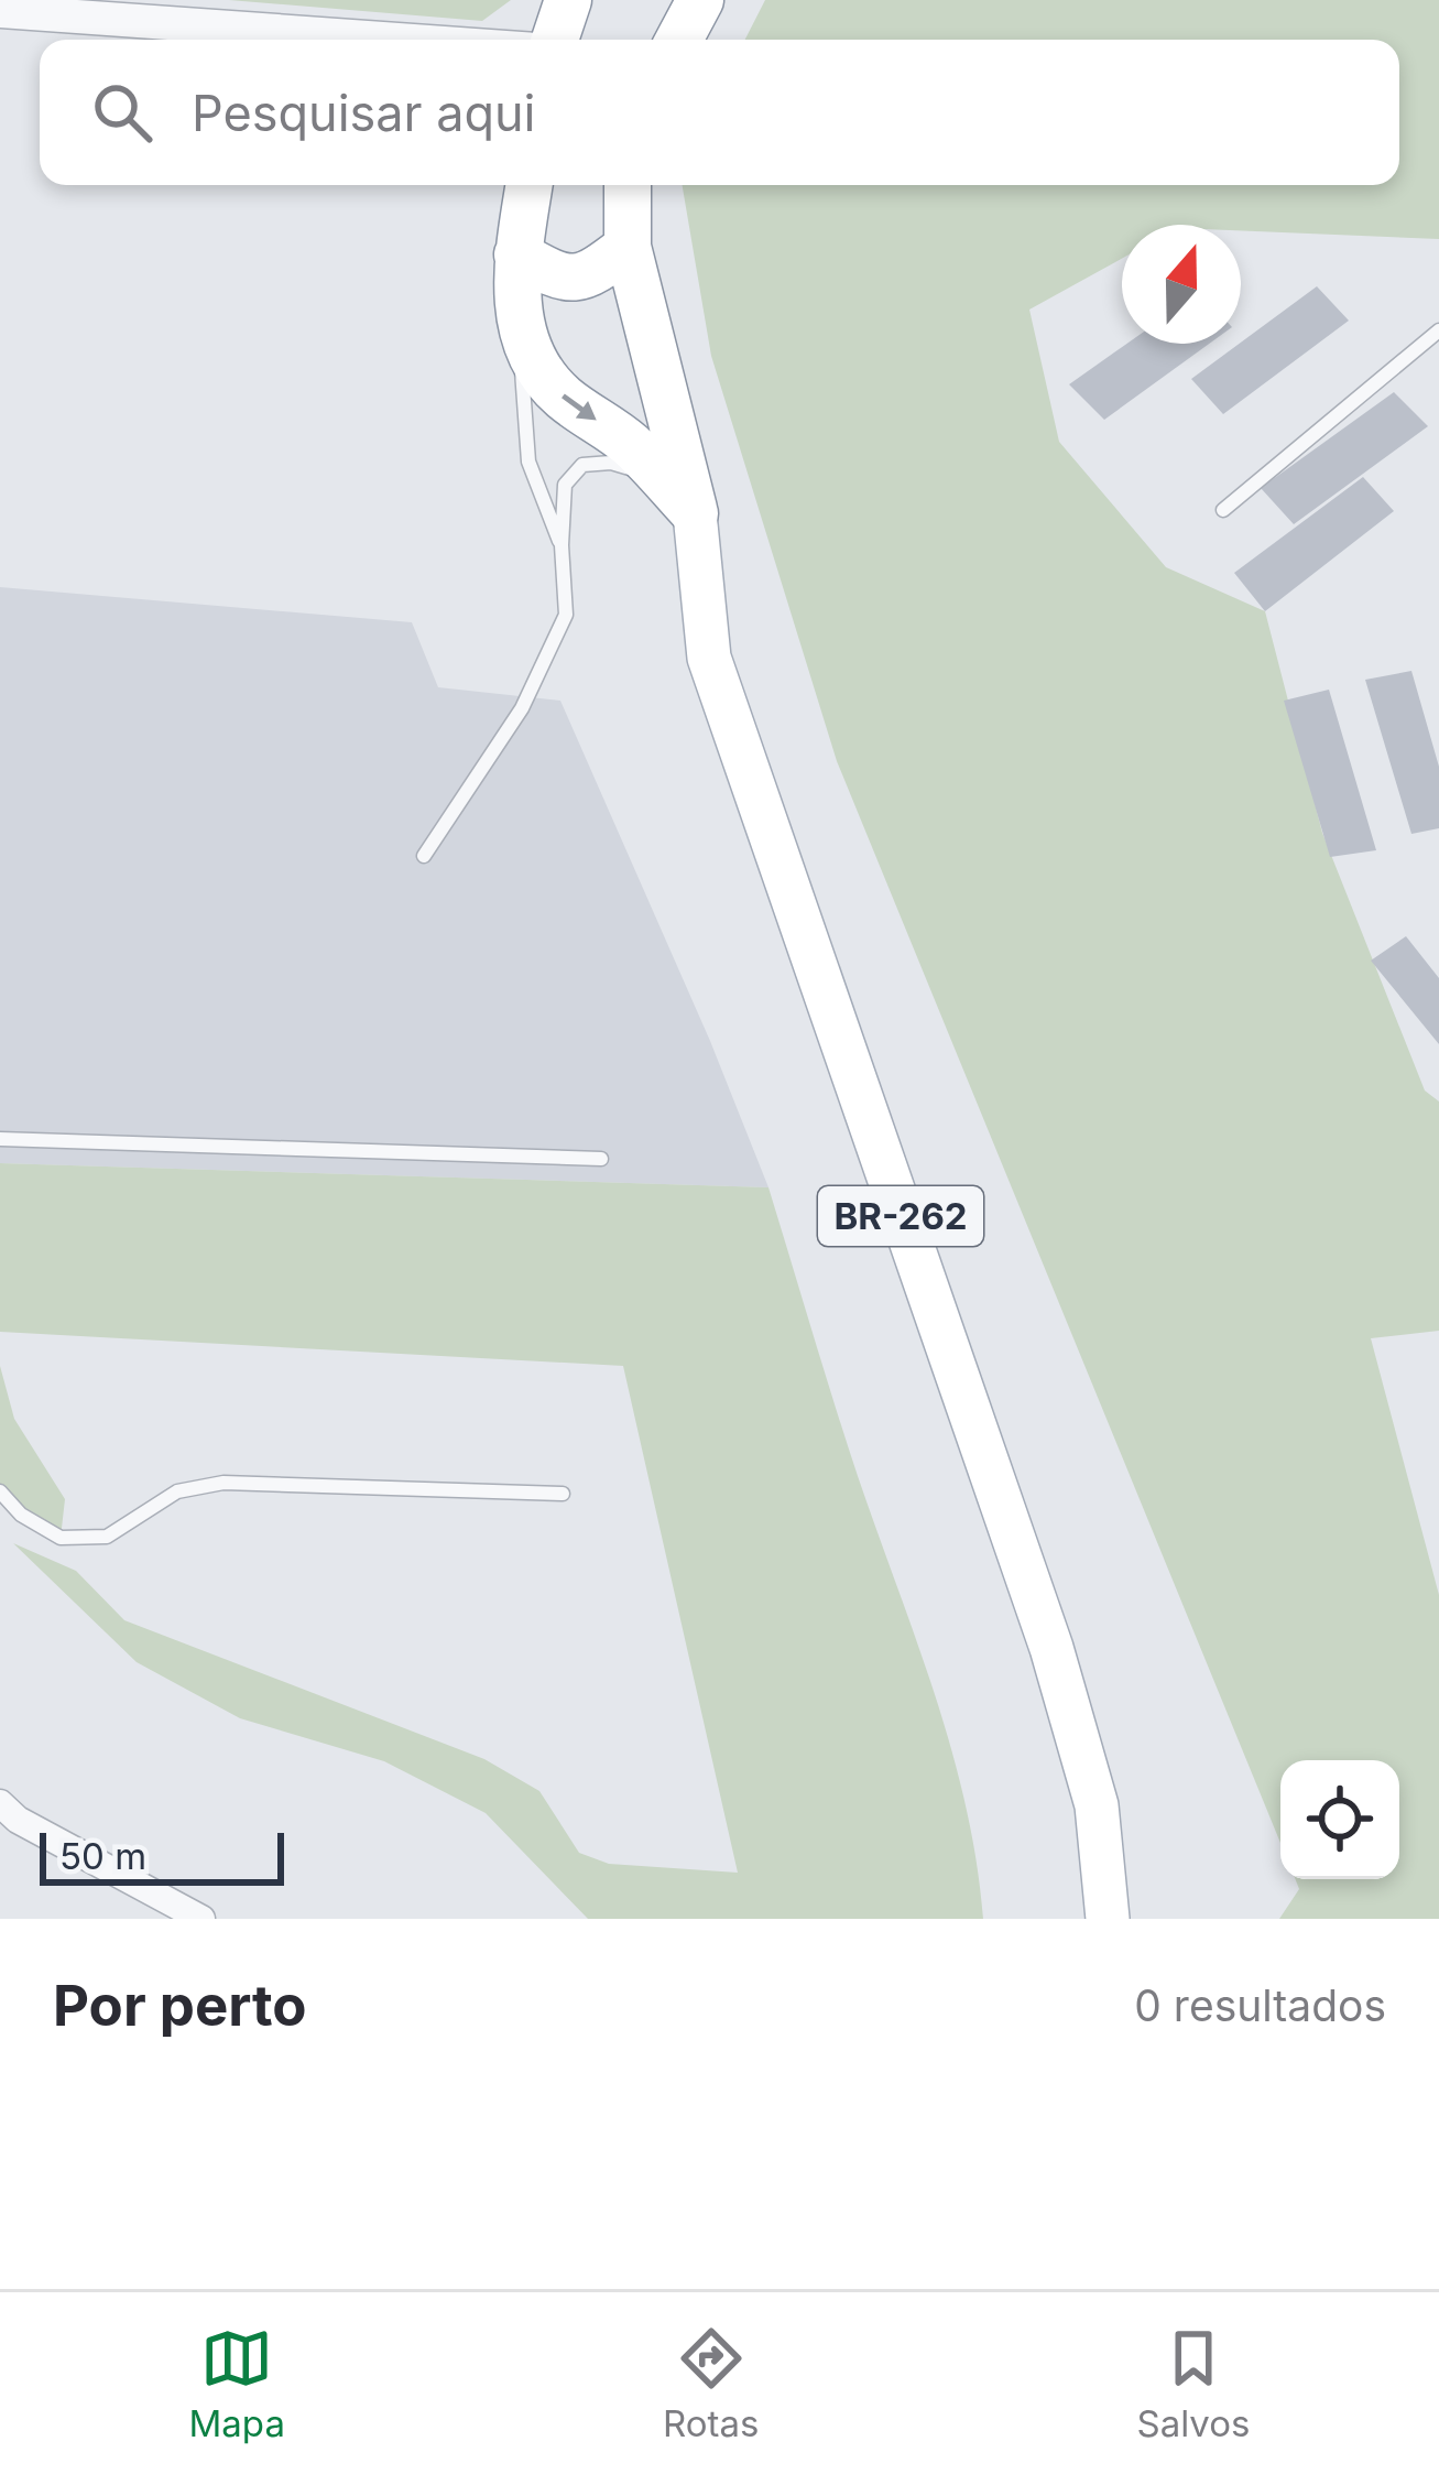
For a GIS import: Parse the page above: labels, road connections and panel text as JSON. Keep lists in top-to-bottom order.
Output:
{
  "streets": {
    "highway": ["BR-262"]
  },
  "scale_bar": "50 m",
  "north": "top",
  "page": {
    "search": "Pesquisar aqui",
    "scale": "50 m",
    "heading": ["Por perto", "0 resultados"],
    "nav": ["Mapa", "Rotas", "Salvos"]
  }
}
